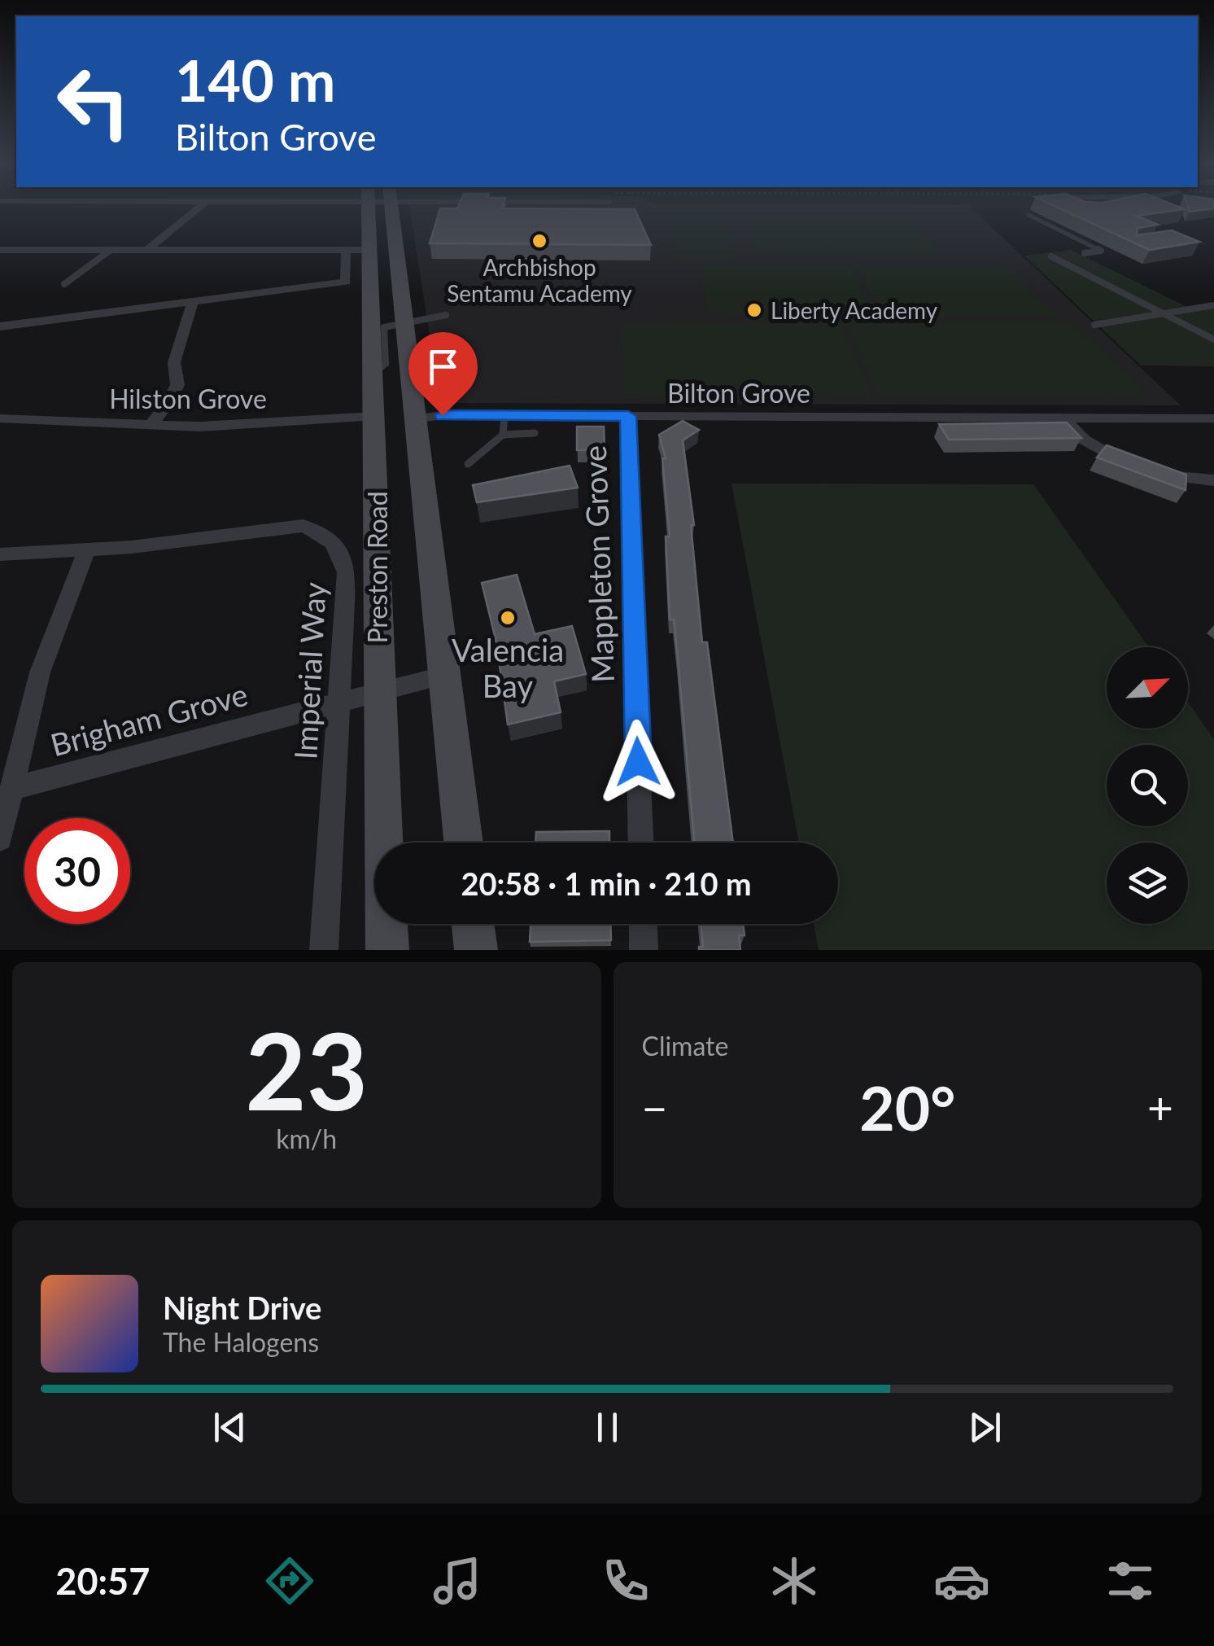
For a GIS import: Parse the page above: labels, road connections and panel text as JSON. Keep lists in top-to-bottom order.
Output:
{
  "streets": {
    "street": [
      "Bilton Grove",
      "Hilston Grove",
      "Mappleton Grove",
      "Preston Road",
      "Imperial Way",
      "Brigham Grove"
    ]
  },
  "crossings": [
    ["Bilton Grove", "Mappleton Grove"],
    ["Bilton Grove", "Preston Road"],
    ["Hilston Grove", "Preston Road"],
    ["Preston Road", "Brigham Grove"],
    ["Imperial Way", "Brigham Grove"]
  ],
  "places": ["Archbishop Sentamu Academy", "Liberty Academy", "Valencia Bay"],
  "north": "top right",
  "page": {
    "turn": ["140 m", "Bilton Grove"],
    "limit": "30",
    "trip": "20:58 · 1 min · 210 m",
    "tile": [
      ["23", "km/h"],
      "Climate"
    ],
    "heat": ["−", "20°", "+"],
    "song": ["Night Drive", "The Halogens"],
    "tabs": "20:57"
  }
}
